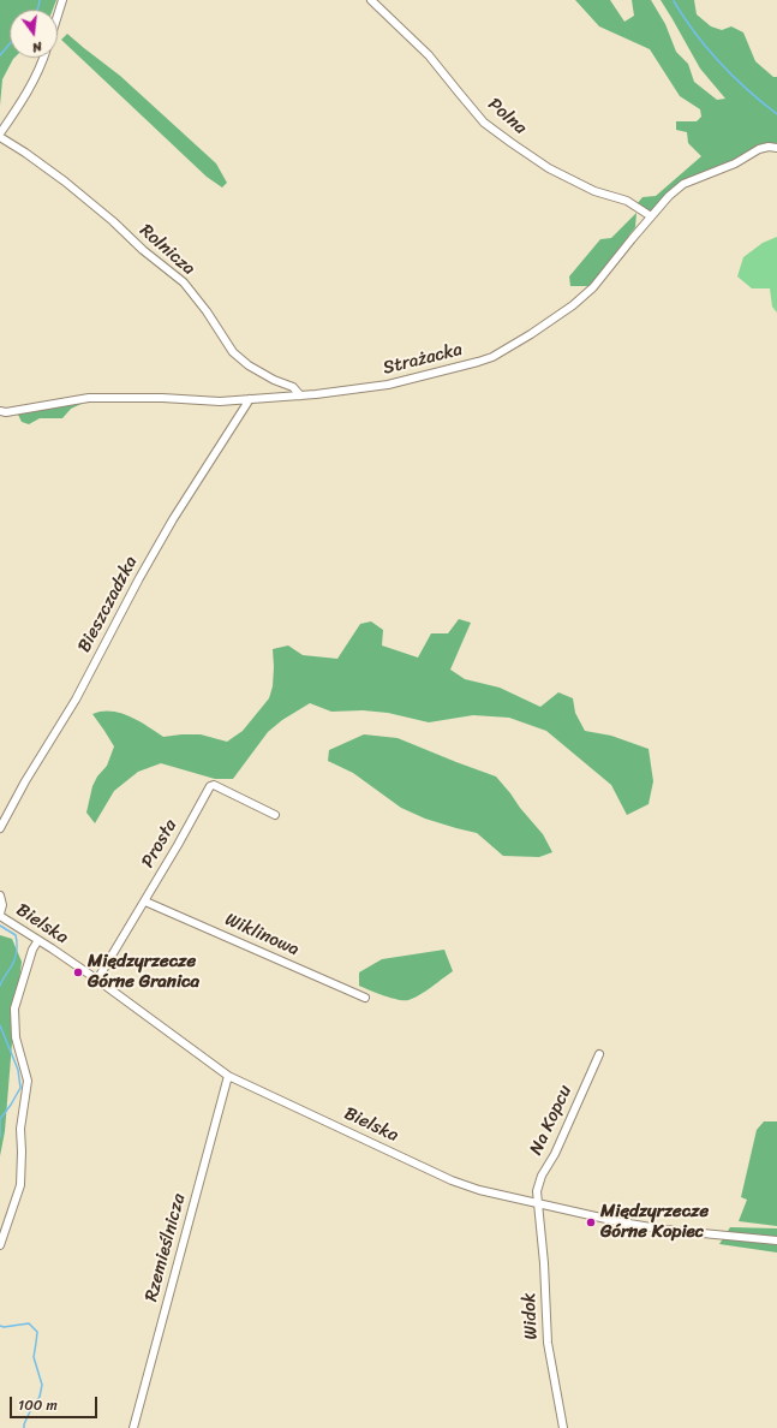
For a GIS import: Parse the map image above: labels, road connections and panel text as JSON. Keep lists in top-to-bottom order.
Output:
{
  "streets": {
    "street": [
      "Polna",
      "Rolnicza",
      "Strażacka",
      "Bieszczadzka",
      "Prosta",
      "Bielska",
      "Wiklinowa",
      "Na Kopcu",
      "Rzemieślnicza",
      "Widok"
    ]
  },
  "crossings": [
    ["Polna", "Strażacka"],
    ["Rolnicza", "Strażacka"],
    ["Strażacka", "Bieszczadzka"],
    ["Prosta", "Bielska"],
    ["Prosta", "Wiklinowa"],
    ["Bielska", "Na Kopcu"],
    ["Bielska", "Rzemieślnicza"],
    ["Bielska", "Widok"],
    ["Na Kopcu", "Widok"]
  ],
  "places": ["Międzyrzecze Górne Granica", "Międzyrzecze Górne Kopiec"],
  "scale_bar": "100 m",
  "north": "bottom"
}
